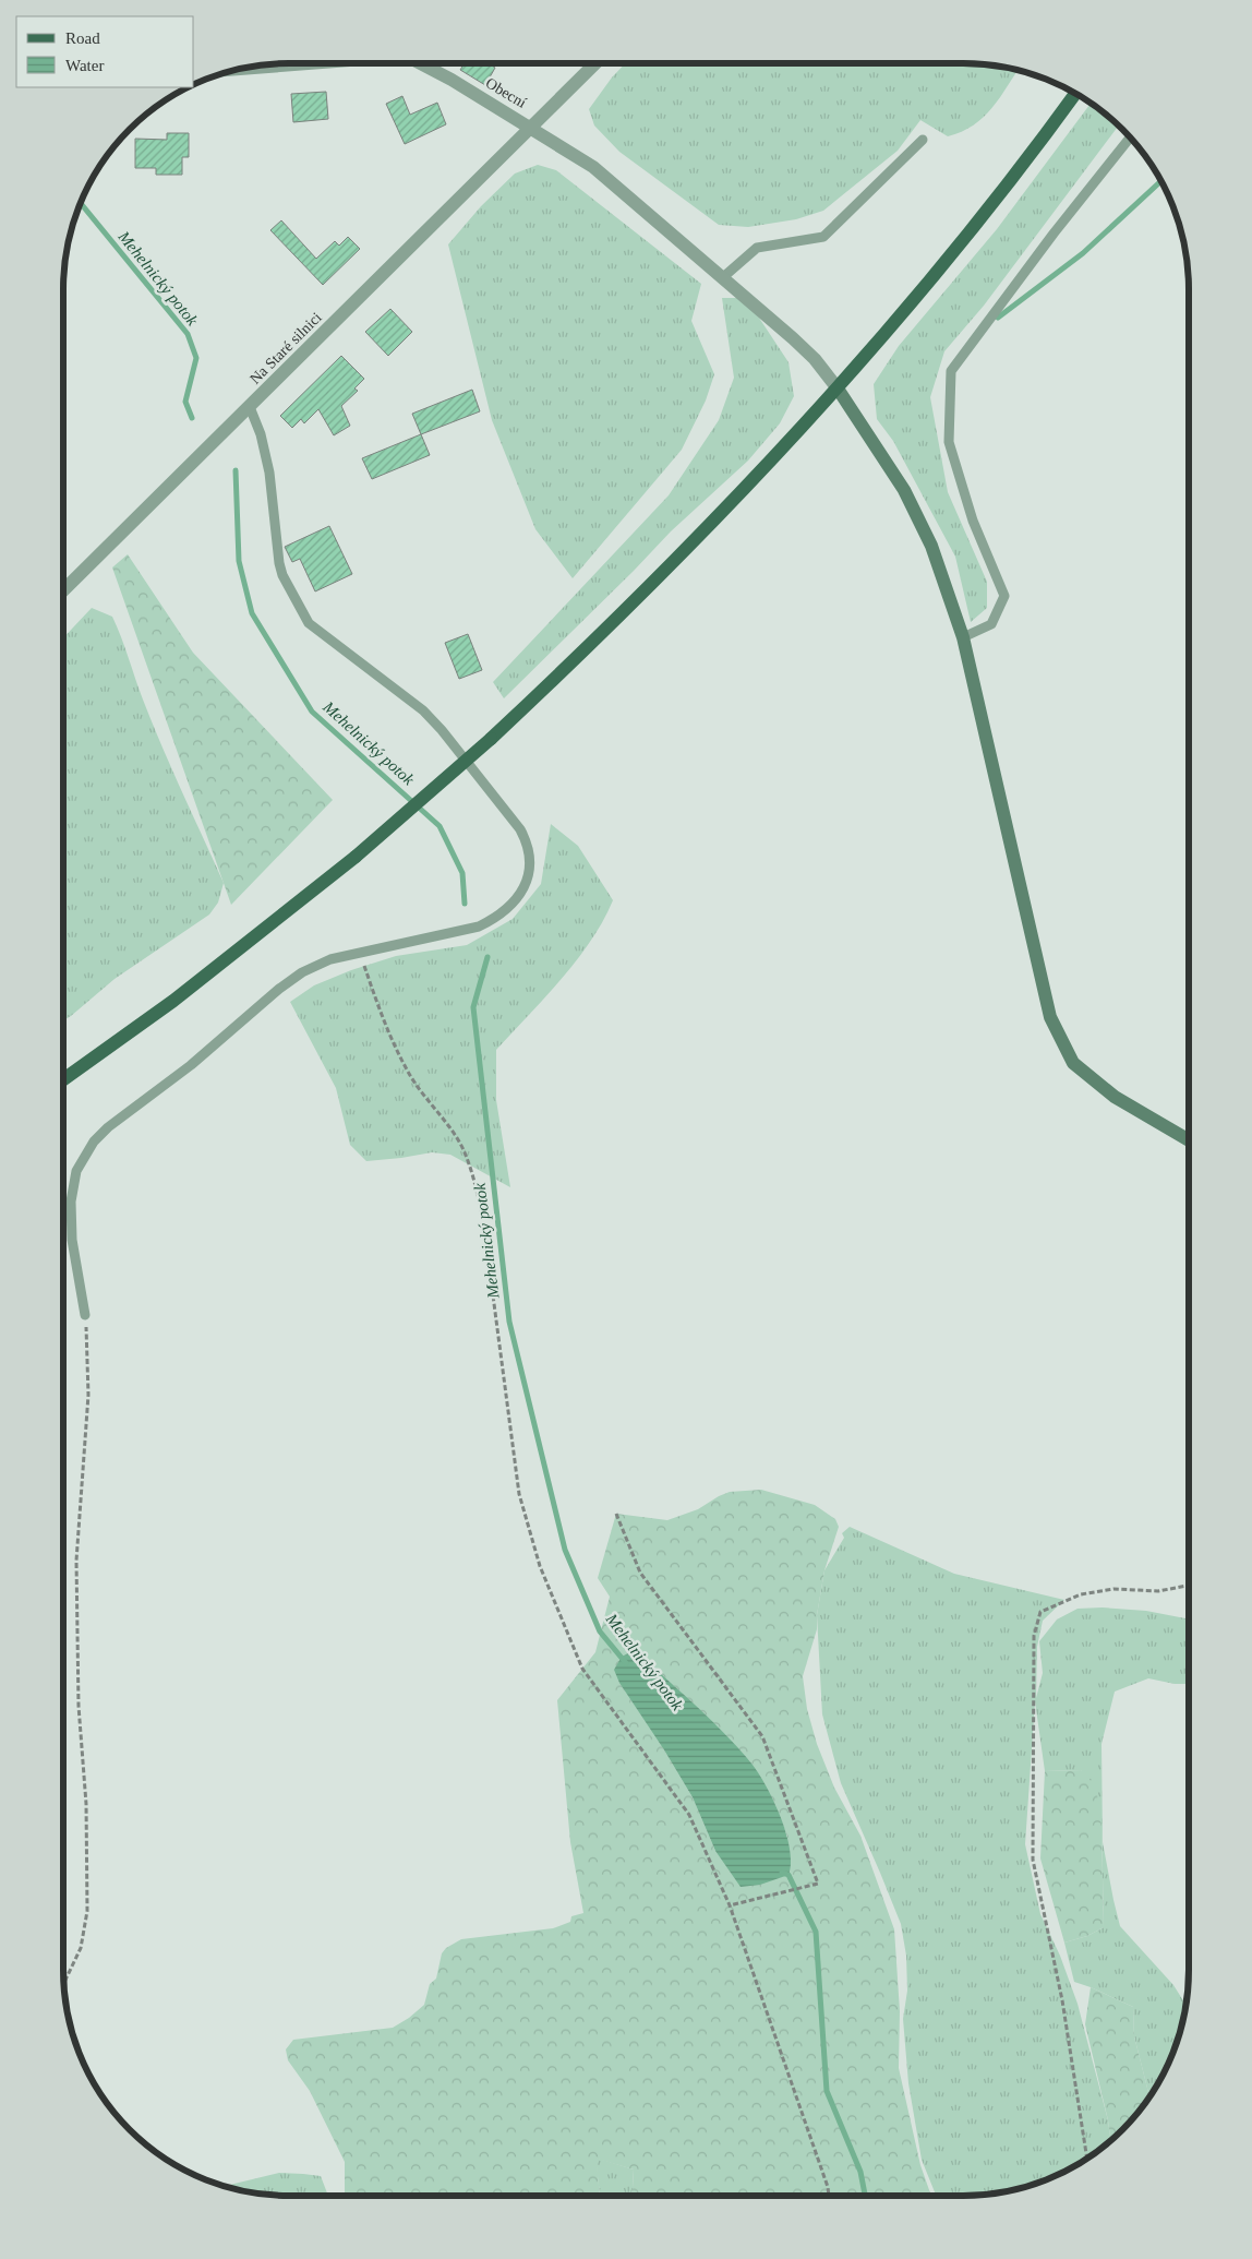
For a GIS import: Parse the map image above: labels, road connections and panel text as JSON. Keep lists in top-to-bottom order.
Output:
{
  "streets": {
    "street": ["Obecní", "Na Staré silnici"]
  },
  "crossings": [
    ["Obecní", "Na Staré silnici"]
  ],
  "water": ["Mehelnický potok"],
  "legend": ["Road", "Water"]
}
